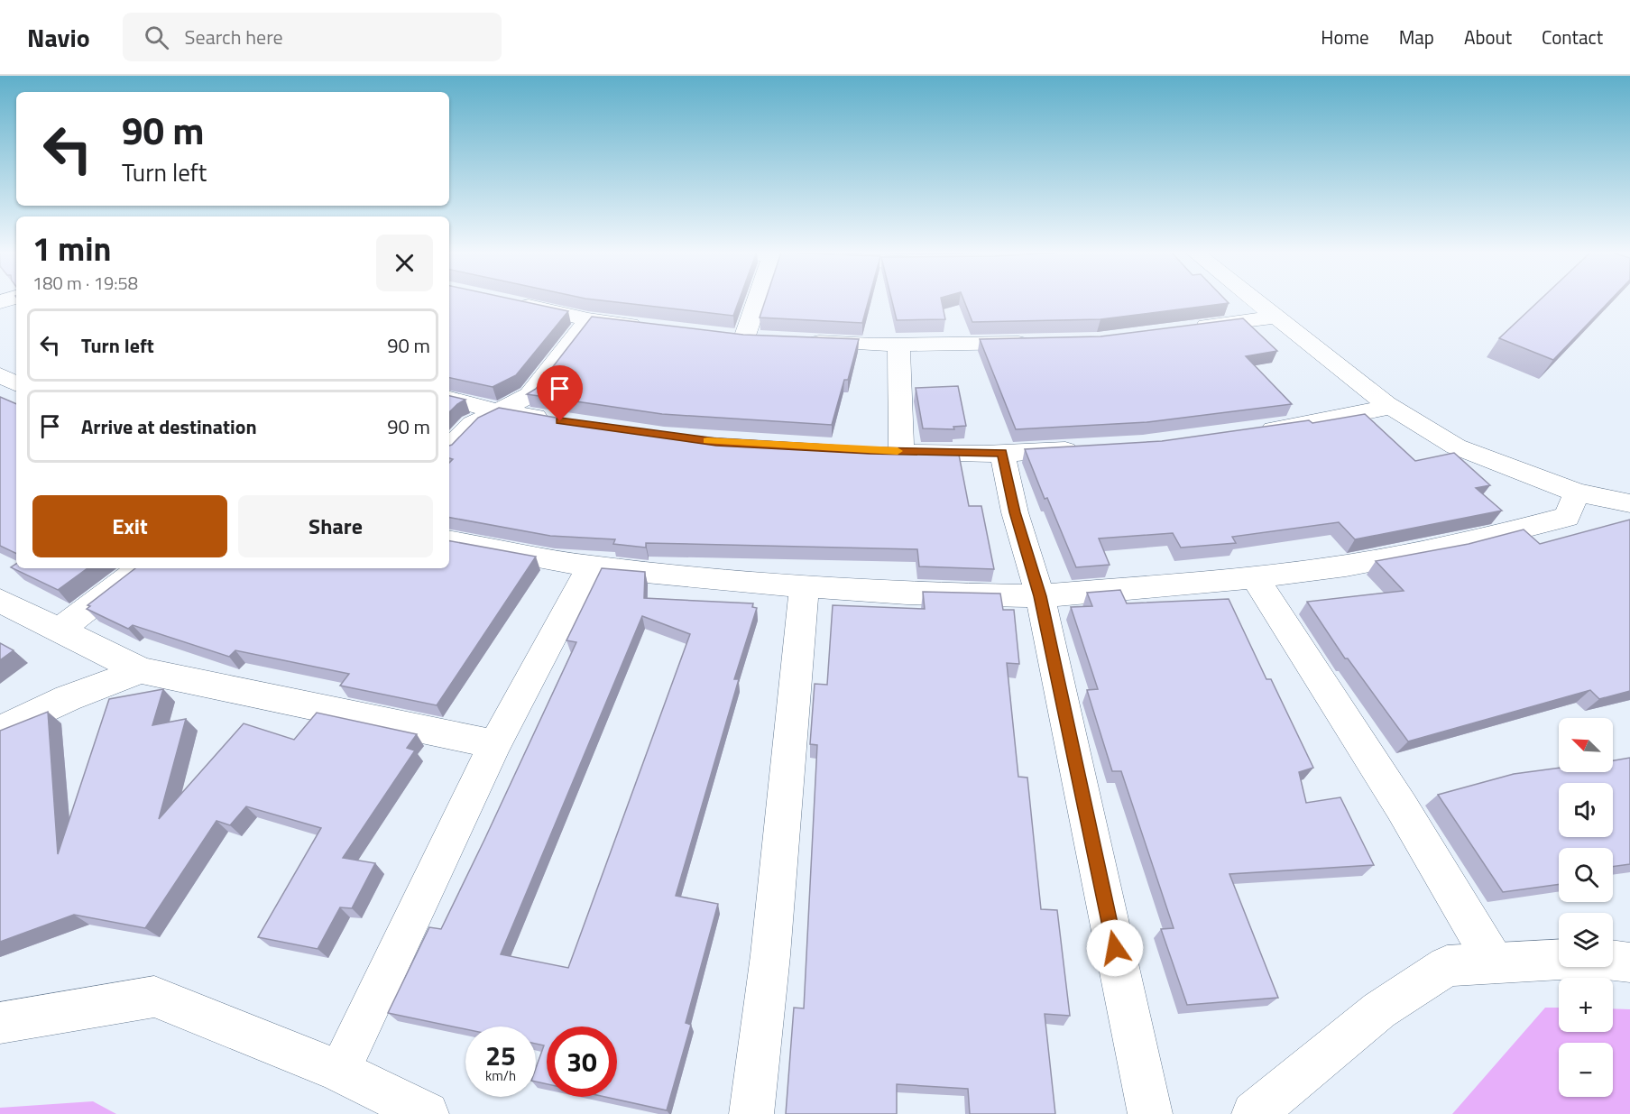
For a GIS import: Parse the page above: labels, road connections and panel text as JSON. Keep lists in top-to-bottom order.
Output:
{
  "north": "top left",
  "page": {
    "header": "Navio",
    "search": "Search here",
    "nav": [
      "Home",
      "Map",
      "About",
      "Contact"
    ],
    "turn": ["90 m", "Turn left"],
    "heading": ["1 min", "180 m · 19:58"],
    "list": [
      {
        "name": "Turn left",
        "value": "90 m"
      },
      {
        "name": "Arrive at destination",
        "value": "90 m"
      }
    ],
    "buttons": ["Exit", "Share"],
    "map_buttons": ["+", "−"],
    "speed": "25 km/h",
    "limit": "30"
  }
}
